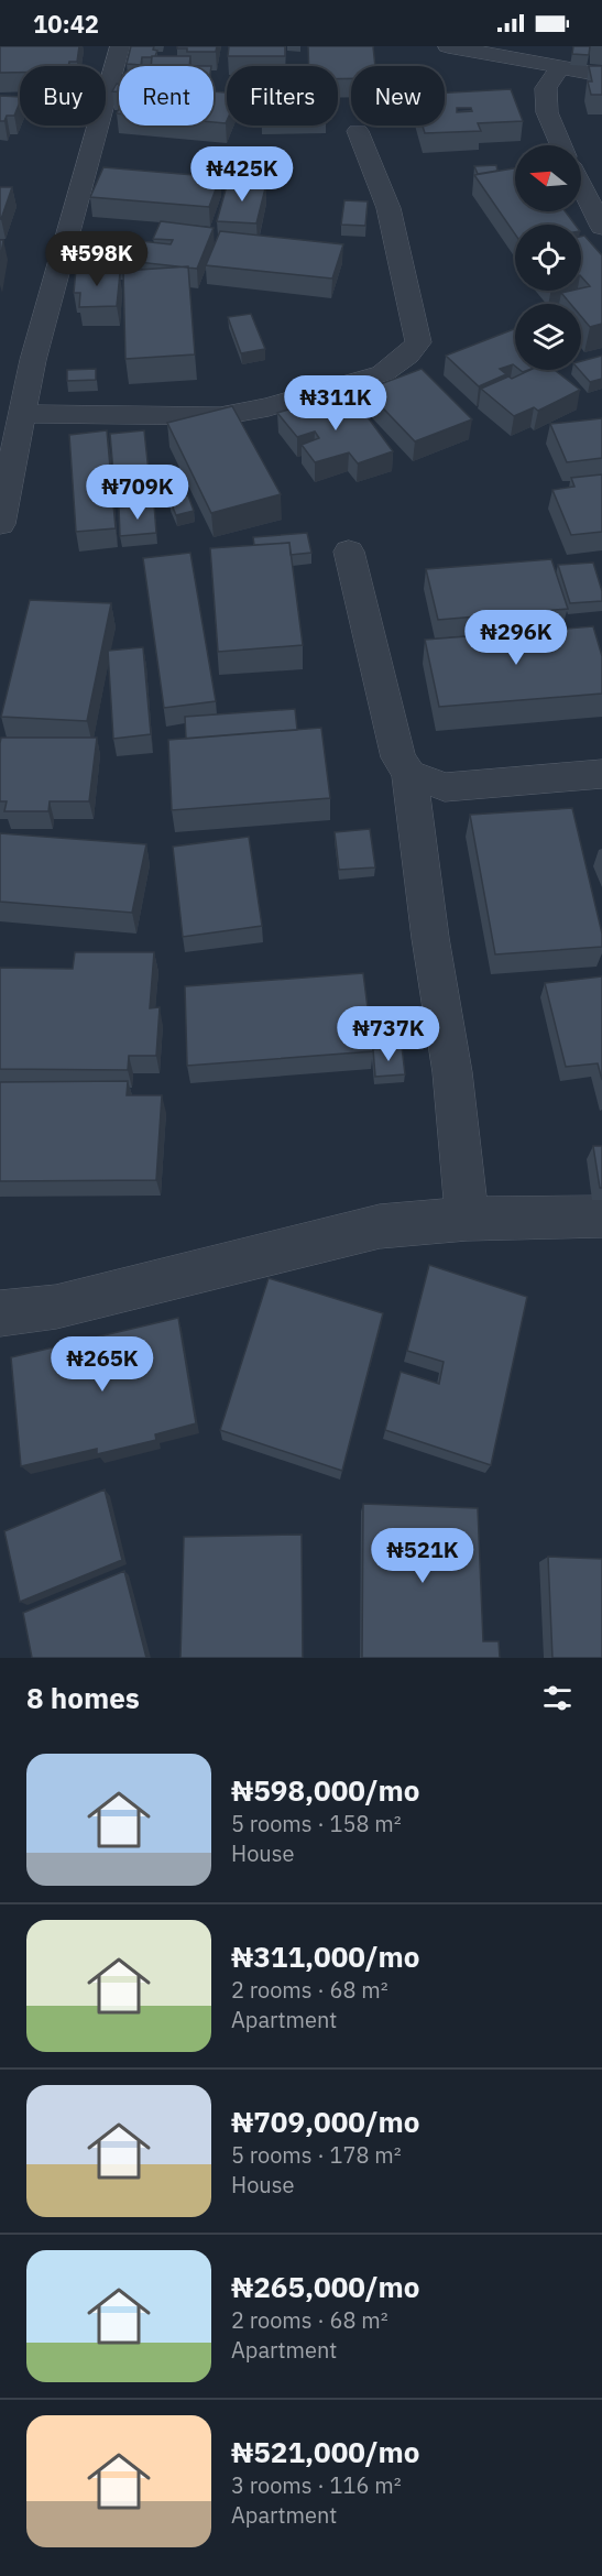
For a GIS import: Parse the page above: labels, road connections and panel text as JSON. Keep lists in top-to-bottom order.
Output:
{
  "north": "left",
  "page": {
    "status": "10:42",
    "chip": [
      "Buy",
      "Rent",
      "Filters",
      "New"
    ],
    "price": [
      "₦425K",
      "₦598K",
      "₦311K",
      "₦709K",
      "₦296K",
      "₦737K",
      "₦265K",
      "₦521K"
    ],
    "heading": "8 homes",
    "list": [
      {
        "name": "₦598,000/mo",
        "note": "5 rooms · 158 m² · House"
      },
      {
        "name": "₦311,000/mo",
        "note": "2 rooms · 68 m² · Apartment"
      },
      {
        "name": "₦709,000/mo",
        "note": "5 rooms · 178 m² · House"
      },
      {
        "name": "₦265,000/mo",
        "note": "2 rooms · 68 m² · Apartment"
      },
      {
        "name": "₦521,000/mo",
        "note": "3 rooms · 116 m² · Apartment"
      }
    ]
  }
}
